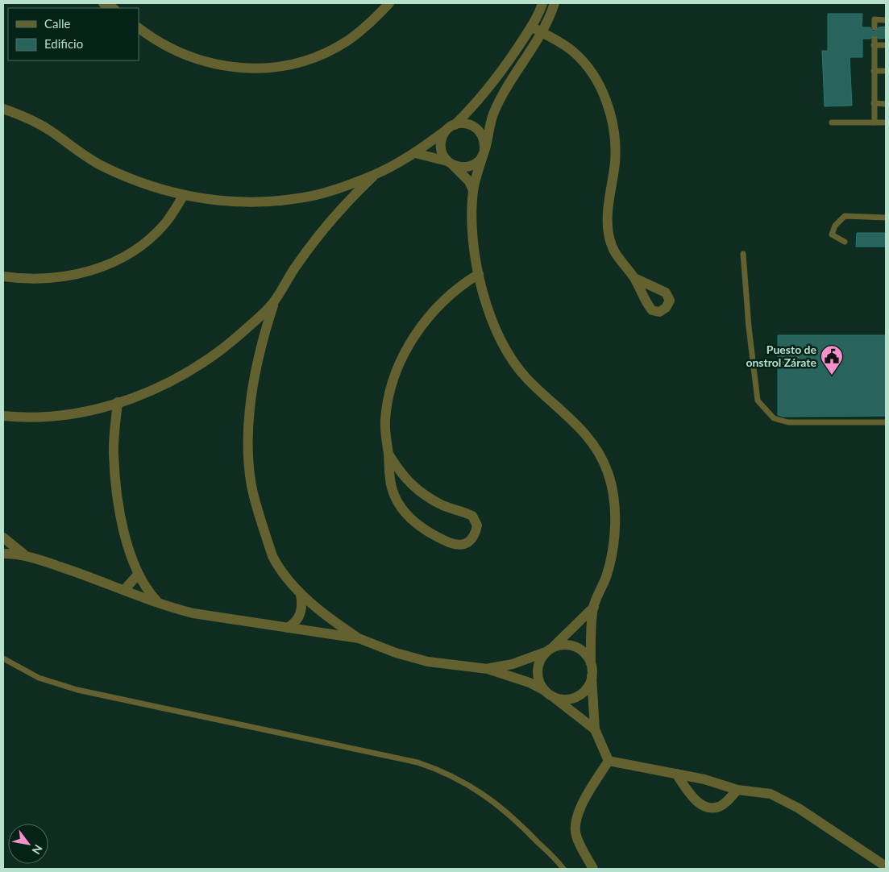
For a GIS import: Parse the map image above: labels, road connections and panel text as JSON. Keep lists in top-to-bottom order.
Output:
{
  "places": {
    "public building": ["Puesto de onstrol Zárate"]
  },
  "legend": ["Calle", "Edificio"],
  "north": "bottom right"
}
